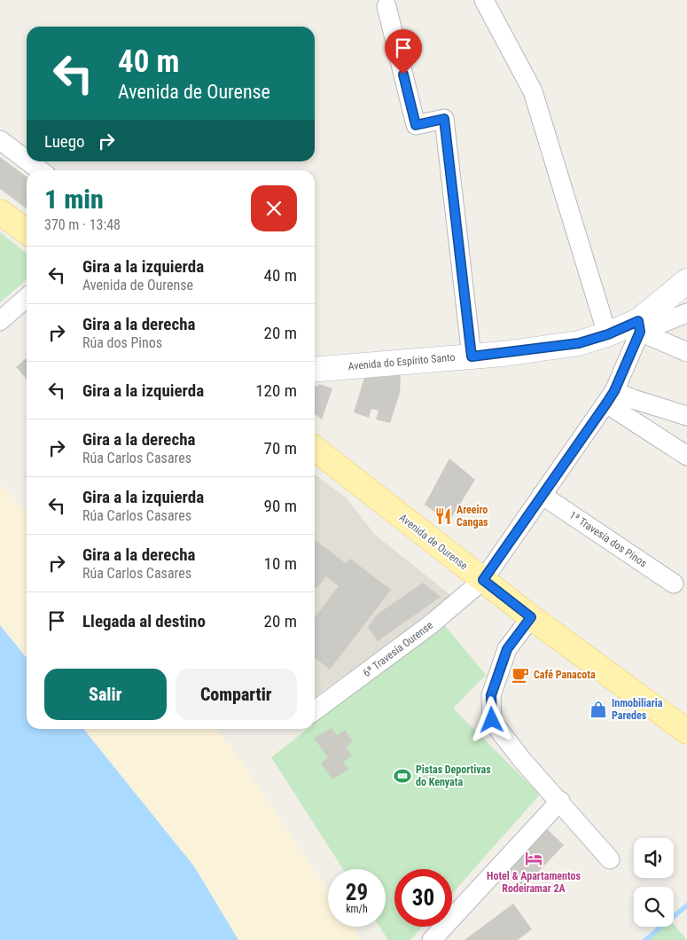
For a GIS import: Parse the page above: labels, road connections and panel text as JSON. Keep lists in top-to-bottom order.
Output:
{
  "streets": {
    "main road": ["Avenida de Ourense"],
    "street": ["Avenida do Espírito Santo", "1ª Travesía dos Pinos", "6ª Travesía Ourense"]
  },
  "crossings": [
    ["Avenida do Espírito Santo", "6ª Travesía Ourense"],
    ["1ª Travesía dos Pinos", "6ª Travesía Ourense"],
    ["Avenida de Ourense", "6ª Travesía Ourense"]
  ],
  "places": {
    "restaurant": ["Areeiro Cangas"],
    "cafe": ["Café Panacota"],
    "shop": ["Inmobiliaria Paredes"],
    "sports": ["Pistas Deportivas do Kenyata"],
    "hotel": ["Hotel & Apartamentos Rodeiramar 2A"]
  },
  "page": {
    "turn": ["40 m", "Avenida de Ourense"],
    "then": "Luego",
    "heading": ["1 min", "370 m · 13:48"],
    "list": [
      {
        "name": "Gira a la izquierda",
        "note": "Avenida de Ourense",
        "value": "40 m"
      },
      {
        "name": "Gira a la derecha",
        "note": "Rúa dos Pinos",
        "value": "20 m"
      },
      {
        "name": "Gira a la izquierda",
        "value": "120 m"
      },
      {
        "name": "Gira a la derecha",
        "note": "Rúa Carlos Casares",
        "value": "70 m"
      },
      {
        "name": "Gira a la izquierda",
        "note": "Rúa Carlos Casares",
        "value": "90 m"
      },
      {
        "name": "Gira a la derecha",
        "note": "Rúa Carlos Casares",
        "value": "10 m"
      },
      {
        "name": "Llegada al destino",
        "value": "20 m"
      }
    ],
    "buttons": ["Salir", "Compartir"],
    "speed": "29 km/h",
    "limit": "30"
  }
}
